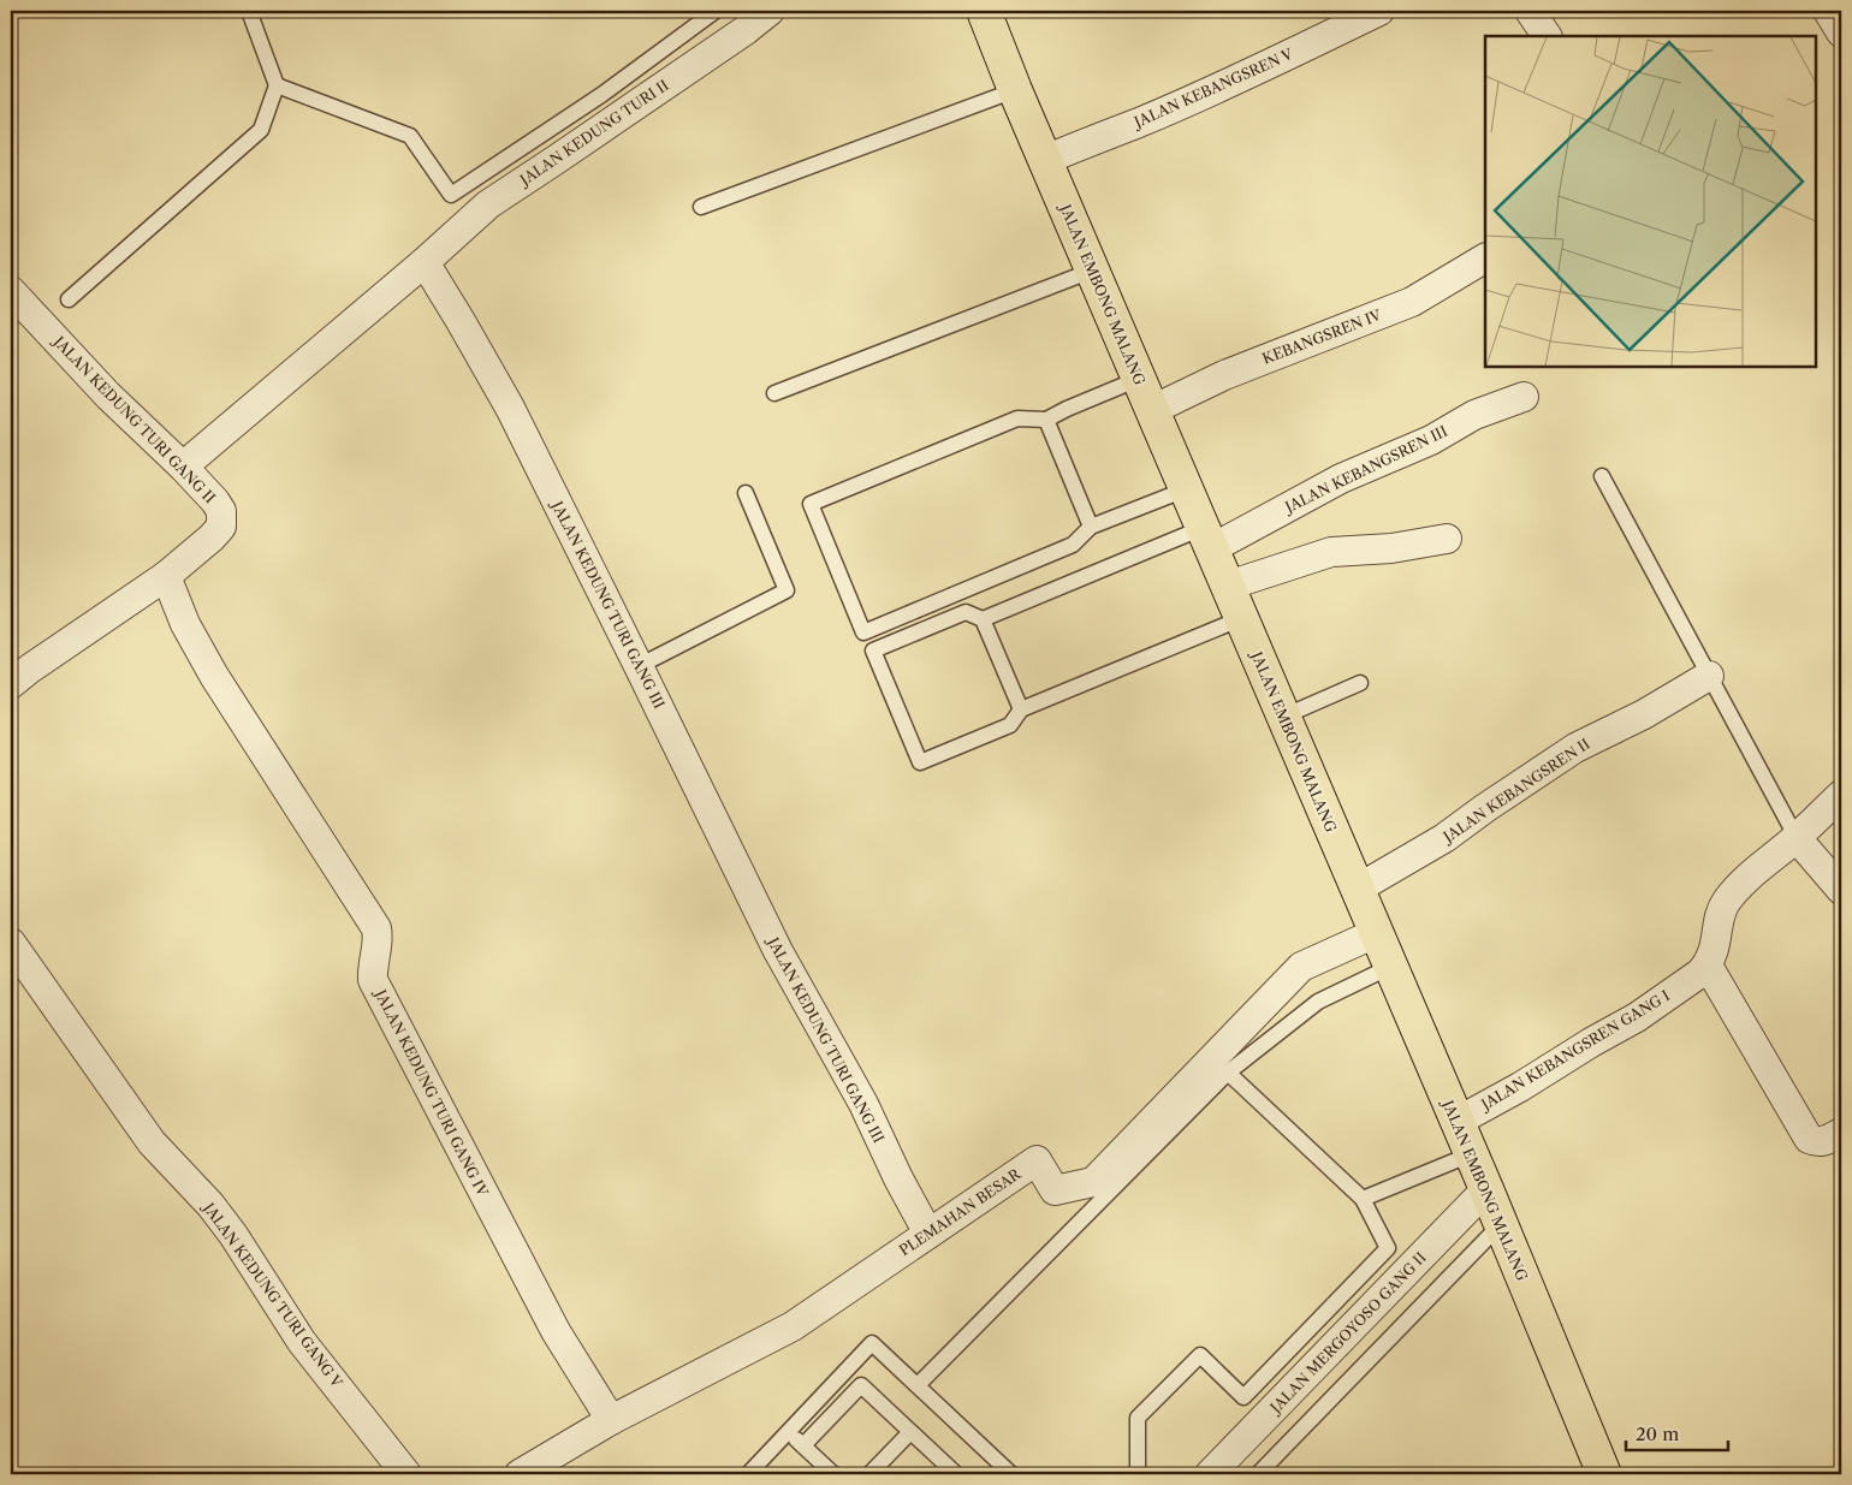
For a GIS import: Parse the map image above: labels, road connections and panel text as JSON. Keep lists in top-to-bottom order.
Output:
{
  "streets": {
    "main road": ["JALAN EMBONG MALANG"],
    "street": [
      "JALAN KEBANGSREN V",
      "JALAN KEDUNG TURI II",
      "KEBANGSREN IV",
      "JALAN KEDUNG TURI GANG II",
      "JALAN KEBANGSREN III",
      "JALAN KEDUNG TURI GANG III",
      "JALAN KEBANGSREN II",
      "JALAN KEBANGSREN GANG I",
      "JALAN KEDUNG TURI GANG IV",
      "PLEMAHAN BESAR",
      "JALAN KEDUNG TURI GANG V",
      "JALAN MERGOYOSO GANG II"
    ]
  },
  "crossings": [
    ["JALAN KEBANGSREN V", "JALAN EMBONG MALANG"],
    ["JALAN KEDUNG TURI II", "JALAN KEDUNG TURI GANG III"],
    ["JALAN EMBONG MALANG", "KEBANGSREN IV"],
    ["JALAN EMBONG MALANG", "JALAN KEBANGSREN III"],
    ["JALAN EMBONG MALANG", "JALAN KEBANGSREN II"],
    ["JALAN EMBONG MALANG", "JALAN KEBANGSREN GANG I"],
    ["JALAN EMBONG MALANG", "PLEMAHAN BESAR"],
    ["JALAN EMBONG MALANG", "JALAN MERGOYOSO GANG II"],
    ["JALAN KEDUNG TURI GANG II", "JALAN KEDUNG TURI GANG IV"],
    ["JALAN KEDUNG TURI GANG III", "PLEMAHAN BESAR"],
    ["JALAN KEDUNG TURI GANG IV", "PLEMAHAN BESAR"]
  ],
  "scale_bar": "20 m"
}
